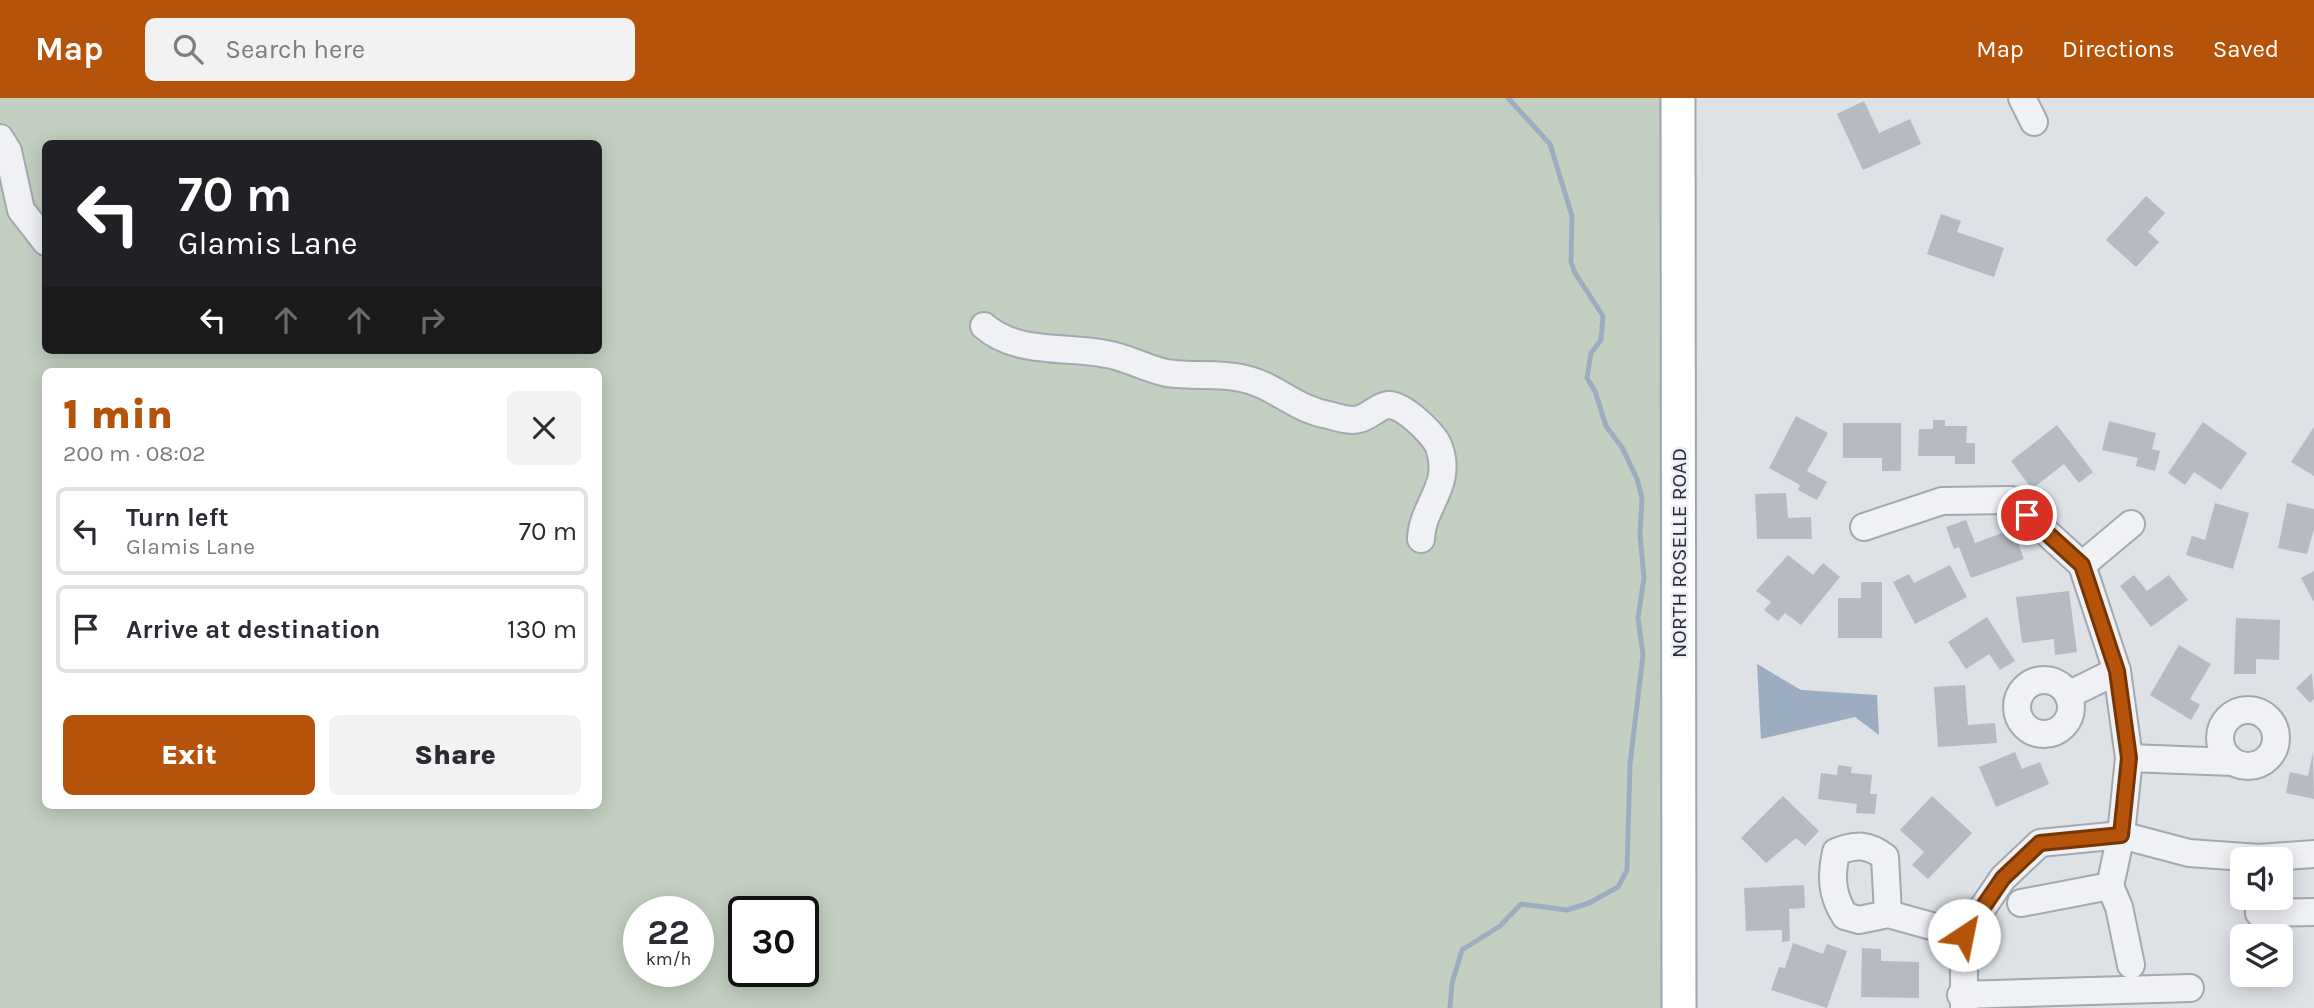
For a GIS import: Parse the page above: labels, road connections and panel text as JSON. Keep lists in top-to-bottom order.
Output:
{
  "streets": {
    "main road": ["NORTH ROSELLE ROAD"]
  },
  "page": {
    "header": "Map",
    "search": "Search here",
    "nav": ["Map", "Directions", "Saved"],
    "turn": ["70 m", "Glamis Lane"],
    "heading": ["1 min", "200 m · 08:02"],
    "list": [
      {
        "name": "Turn left",
        "note": "Glamis Lane",
        "value": "70 m"
      },
      {
        "name": "Arrive at destination",
        "value": "130 m"
      }
    ],
    "buttons": ["Exit", "Share"],
    "speed": "22 km/h",
    "limit": "30"
  }
}
